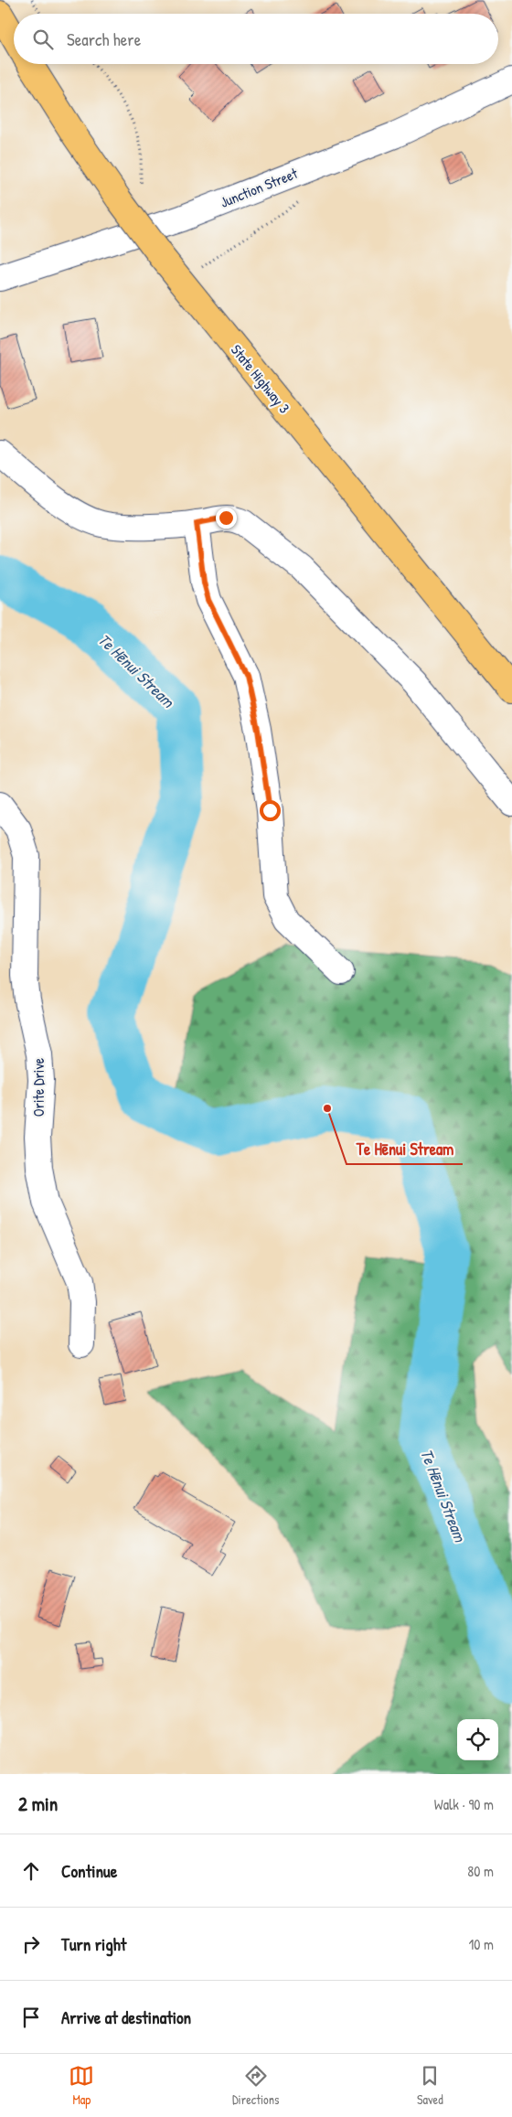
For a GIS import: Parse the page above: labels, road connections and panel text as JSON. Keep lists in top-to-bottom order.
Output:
{
  "streets": {
    "highway": ["State Highway 3"],
    "street": ["Junction Street", "Orite Drive"]
  },
  "water": ["Te Hēnui Stream"],
  "places": ["Te Hēnui Stream"],
  "page": {
    "search": "Search here",
    "heading": ["2 min", "Walk · 90 m"],
    "list": [
      ["Continue", "80 m"],
      ["Turn right", "10 m"],
      "Arrive at destination"
    ],
    "nav": ["Map", "Directions", "Saved"]
  }
}
